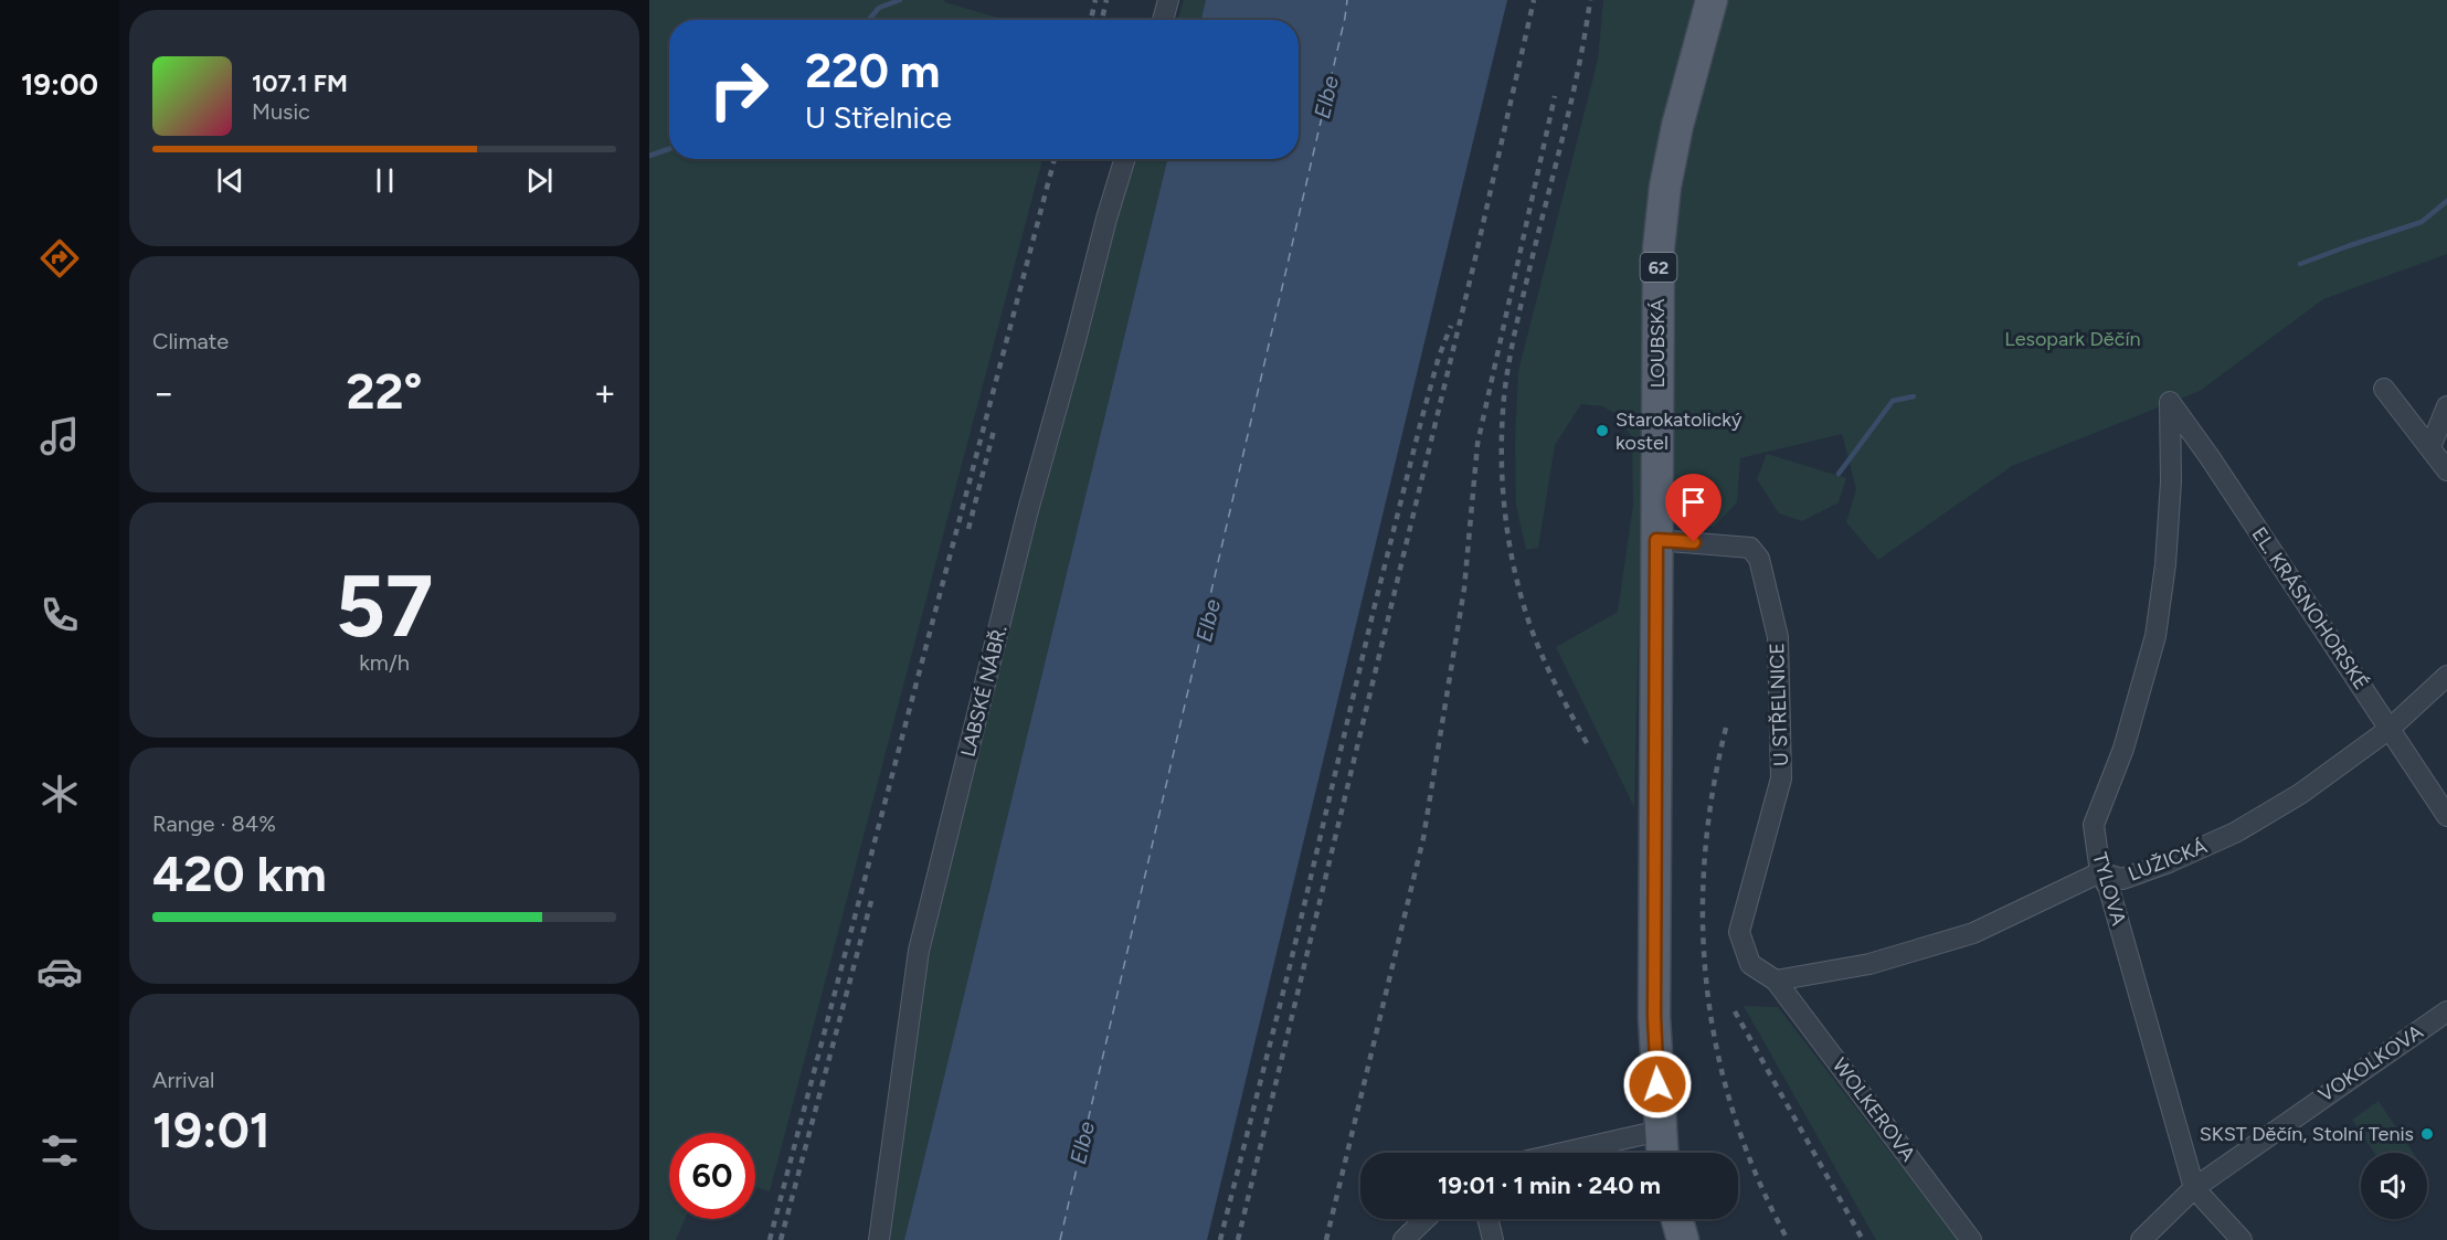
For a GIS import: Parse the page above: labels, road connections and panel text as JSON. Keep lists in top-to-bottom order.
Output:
{
  "streets": {
    "main road": ["62", "LOUBSKÁ"],
    "street": [
      "EL. KRÁSNOHORSKÉ",
      "LABSKÉ NÁBŘ.",
      "U STŘELNICE",
      "LUŽICKÁ",
      "TYLOVA",
      "VOKOLKOVA",
      "WOLKEROVA"
    ]
  },
  "crossings": [
    ["62", "LOUBSKÁ"],
    ["LOUBSKÁ", "U STŘELNICE"],
    ["EL. KRÁSNOHORSKÉ", "LUŽICKÁ"],
    ["EL. KRÁSNOHORSKÉ", "TYLOVA"],
    ["U STŘELNICE", "LUŽICKÁ"],
    ["U STŘELNICE", "WOLKEROVA"],
    ["LUŽICKÁ", "TYLOVA"],
    ["LUŽICKÁ", "WOLKEROVA"],
    ["TYLOVA", "VOKOLKOVA"]
  ],
  "water": ["Elbe"],
  "parks": ["Lesopark Děčín"],
  "places": ["Starokatolický kostel", "SKST Děčín, Stolní Tenis"],
  "page": {
    "tabs": "19:00",
    "turn": ["220 m", "U Střelnice"],
    "song": ["107.1 FM", "Music"],
    "tile": [
      "Climate",
      ["57", "km/h"],
      ["Range · 84%", "420 km"],
      ["Arrival", "19:01"]
    ],
    "heat": ["−", "22°", "+"],
    "limit": "60",
    "trip": "19:01 · 1 min · 240 m"
  }
}
